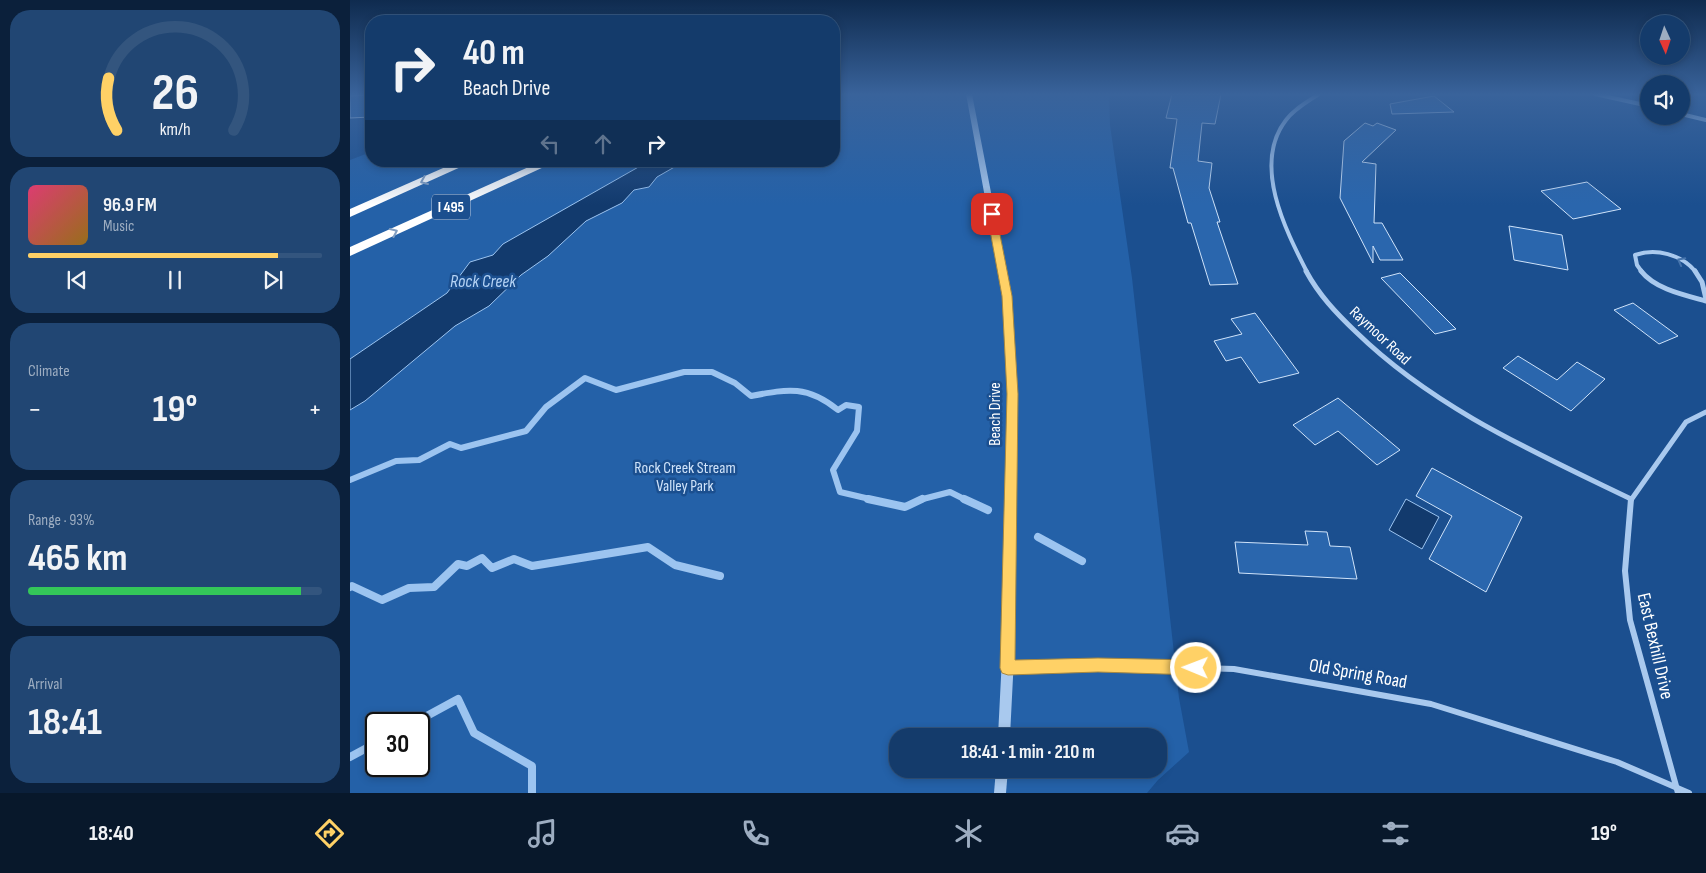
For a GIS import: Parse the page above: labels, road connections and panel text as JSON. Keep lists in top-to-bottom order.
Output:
{
  "streets": {
    "highway": ["I 495"],
    "street": [
      "Raymoor Road",
      "Beach Drive",
      "East Bexhill Drive",
      "Old Spring Road"
    ]
  },
  "crossings": [
    ["Raymoor Road", "East Bexhill Drive"],
    ["Beach Drive", "Old Spring Road"],
    ["East Bexhill Drive", "Old Spring Road"]
  ],
  "water": ["Rock Creek"],
  "parks": ["Rock Creek Stream Valley Park"],
  "north": "bottom",
  "page": {
    "turn": ["40 m", "Beach Drive"],
    "song": ["96.9 FM", "Music"],
    "tile": [
      "Climate",
      ["Range · 93%", "465 km"],
      ["Arrival", "18:41"]
    ],
    "heat": ["−", "19°", "+"],
    "limit": "30",
    "trip": "18:41 · 1 min · 210 m",
    "tabs": ["18:40", "19°"],
    "gauge": ["26", "km/h"]
  }
}
